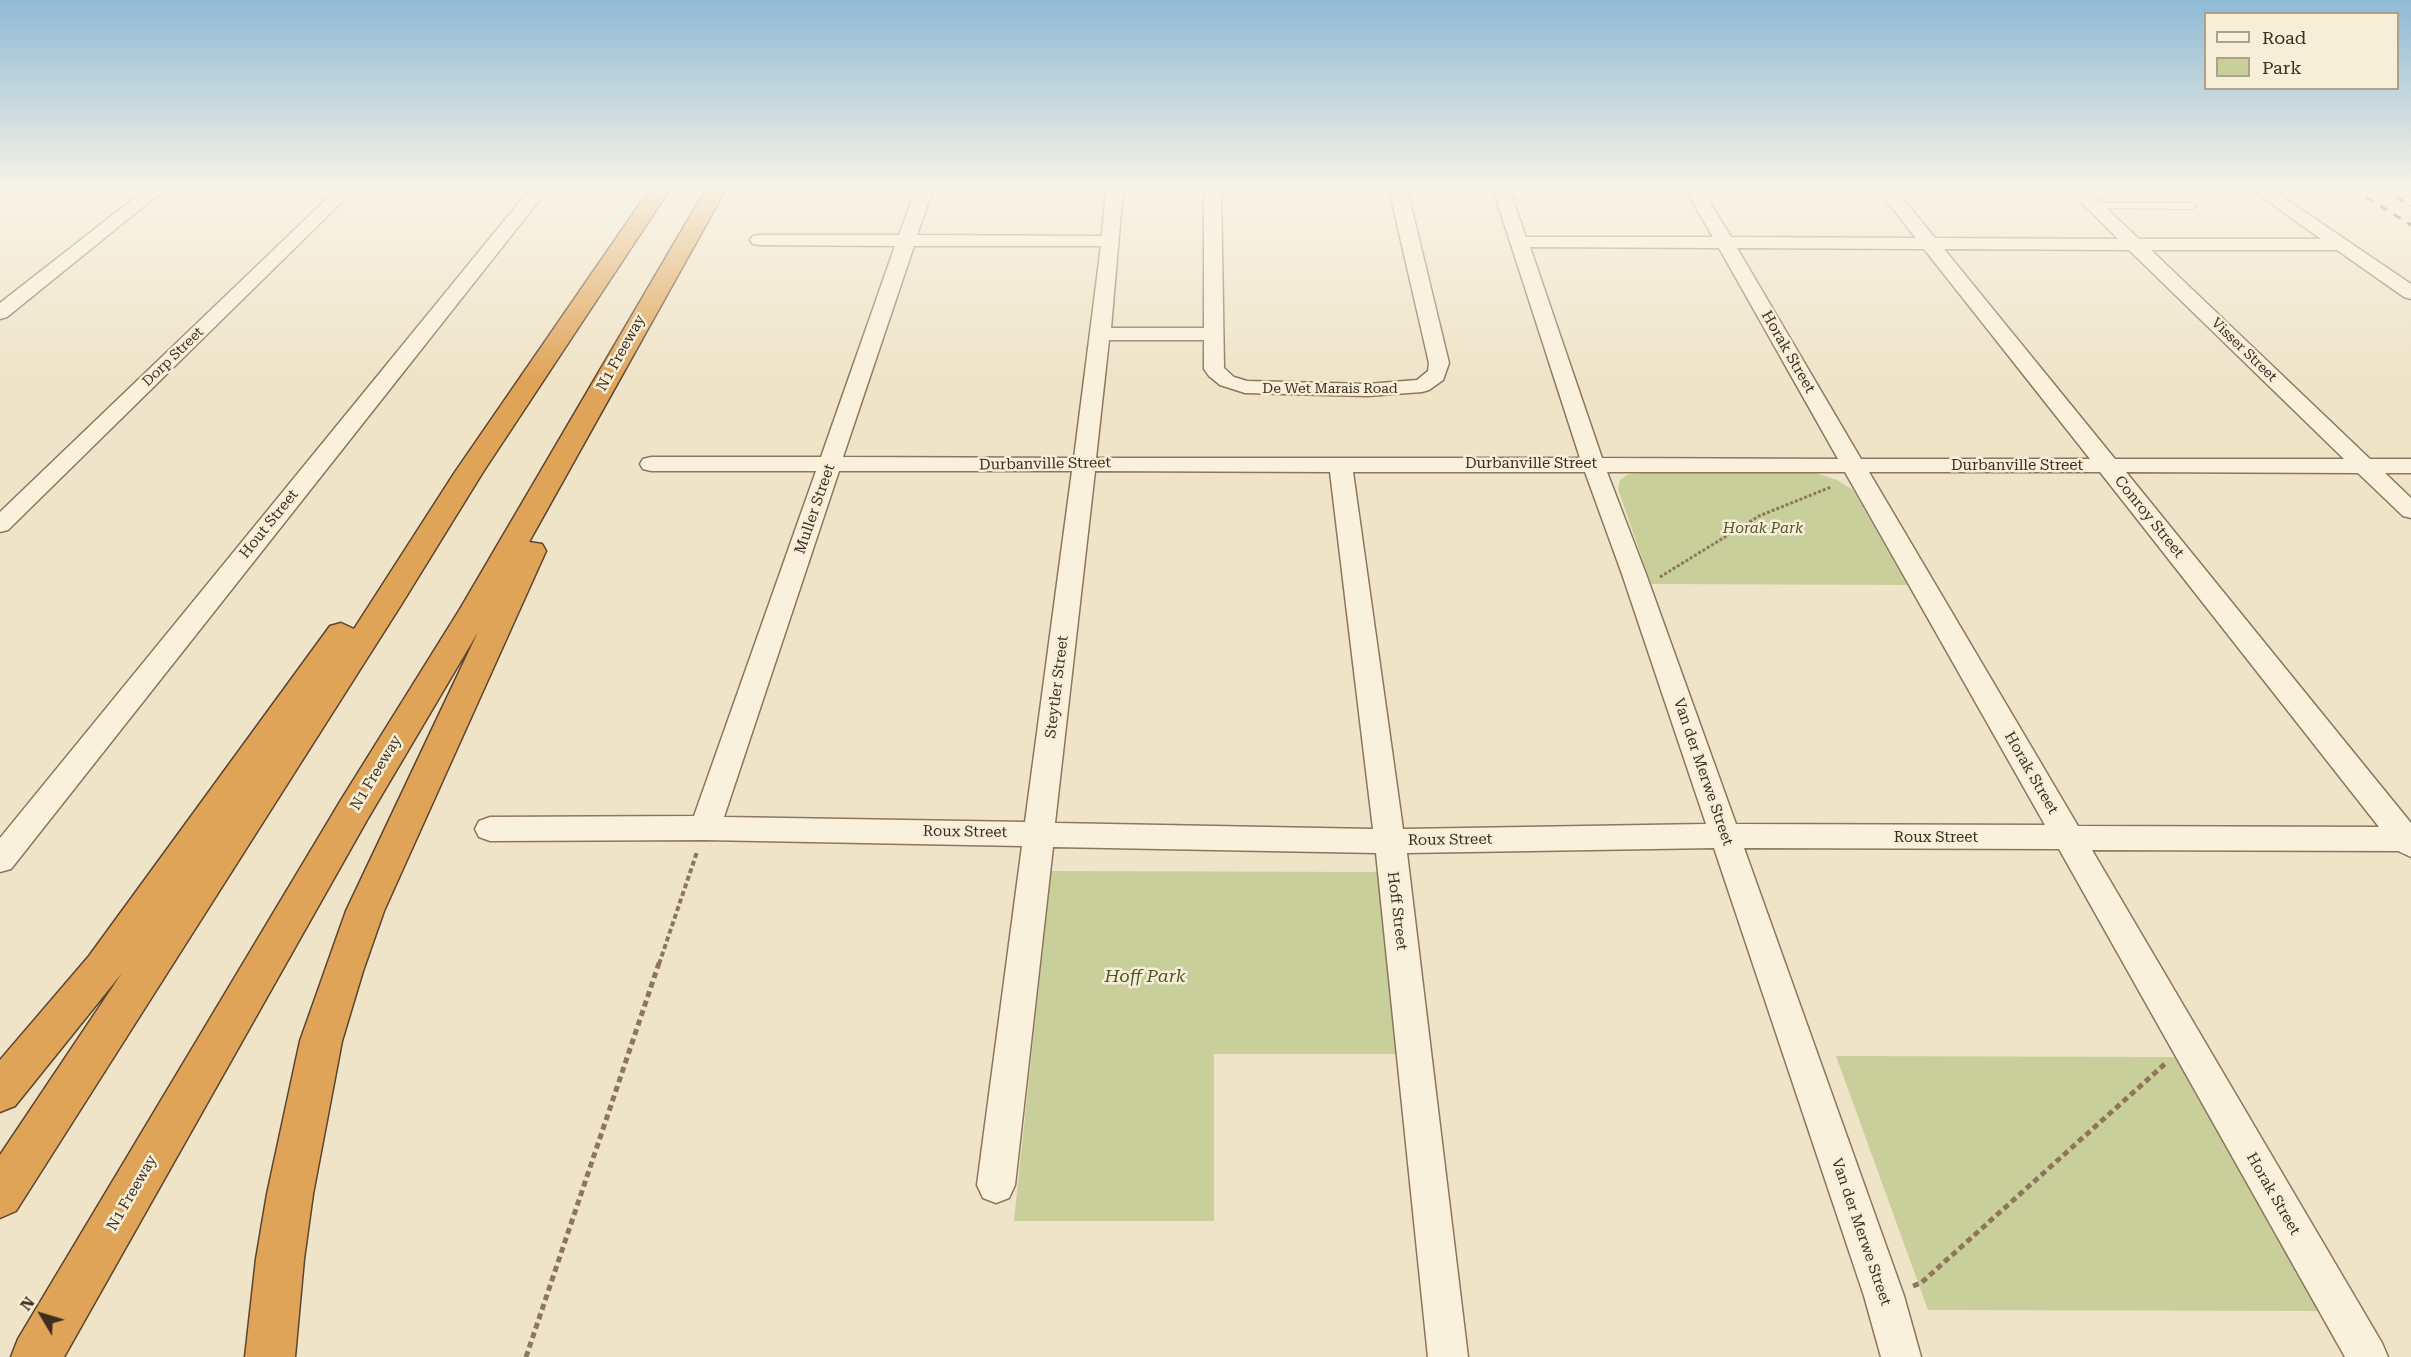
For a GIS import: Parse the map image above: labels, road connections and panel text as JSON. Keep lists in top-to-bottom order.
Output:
{
  "streets": {
    "highway": ["N1 Freeway"],
    "street": [
      "Visser Street",
      "Horak Street",
      "Dorp Street",
      "De Wet Marais Road",
      "Durbanville Street",
      "Muller Street",
      "Conroy Street",
      "Hout Street",
      "Steytler Street",
      "Van der Merwe Street",
      "Roux Street",
      "Hoff Street"
    ]
  },
  "crossings": [
    ["Visser Street", "Durbanville Street"],
    ["Horak Street", "Durbanville Street"],
    ["Horak Street", "Roux Street"],
    ["Durbanville Street", "Muller Street"],
    ["Durbanville Street", "Conroy Street"],
    ["Durbanville Street", "Steytler Street"],
    ["Durbanville Street", "Van der Merwe Street"],
    ["Durbanville Street", "Hoff Street"],
    ["Muller Street", "Roux Street"],
    ["Conroy Street", "Roux Street"],
    ["Steytler Street", "Roux Street"],
    ["Van der Merwe Street", "Roux Street"],
    ["Roux Street", "Hoff Street"]
  ],
  "parks": ["Horak Park", "Hoff Park"],
  "legend": ["Road", "Park"],
  "north": "top left"
}
